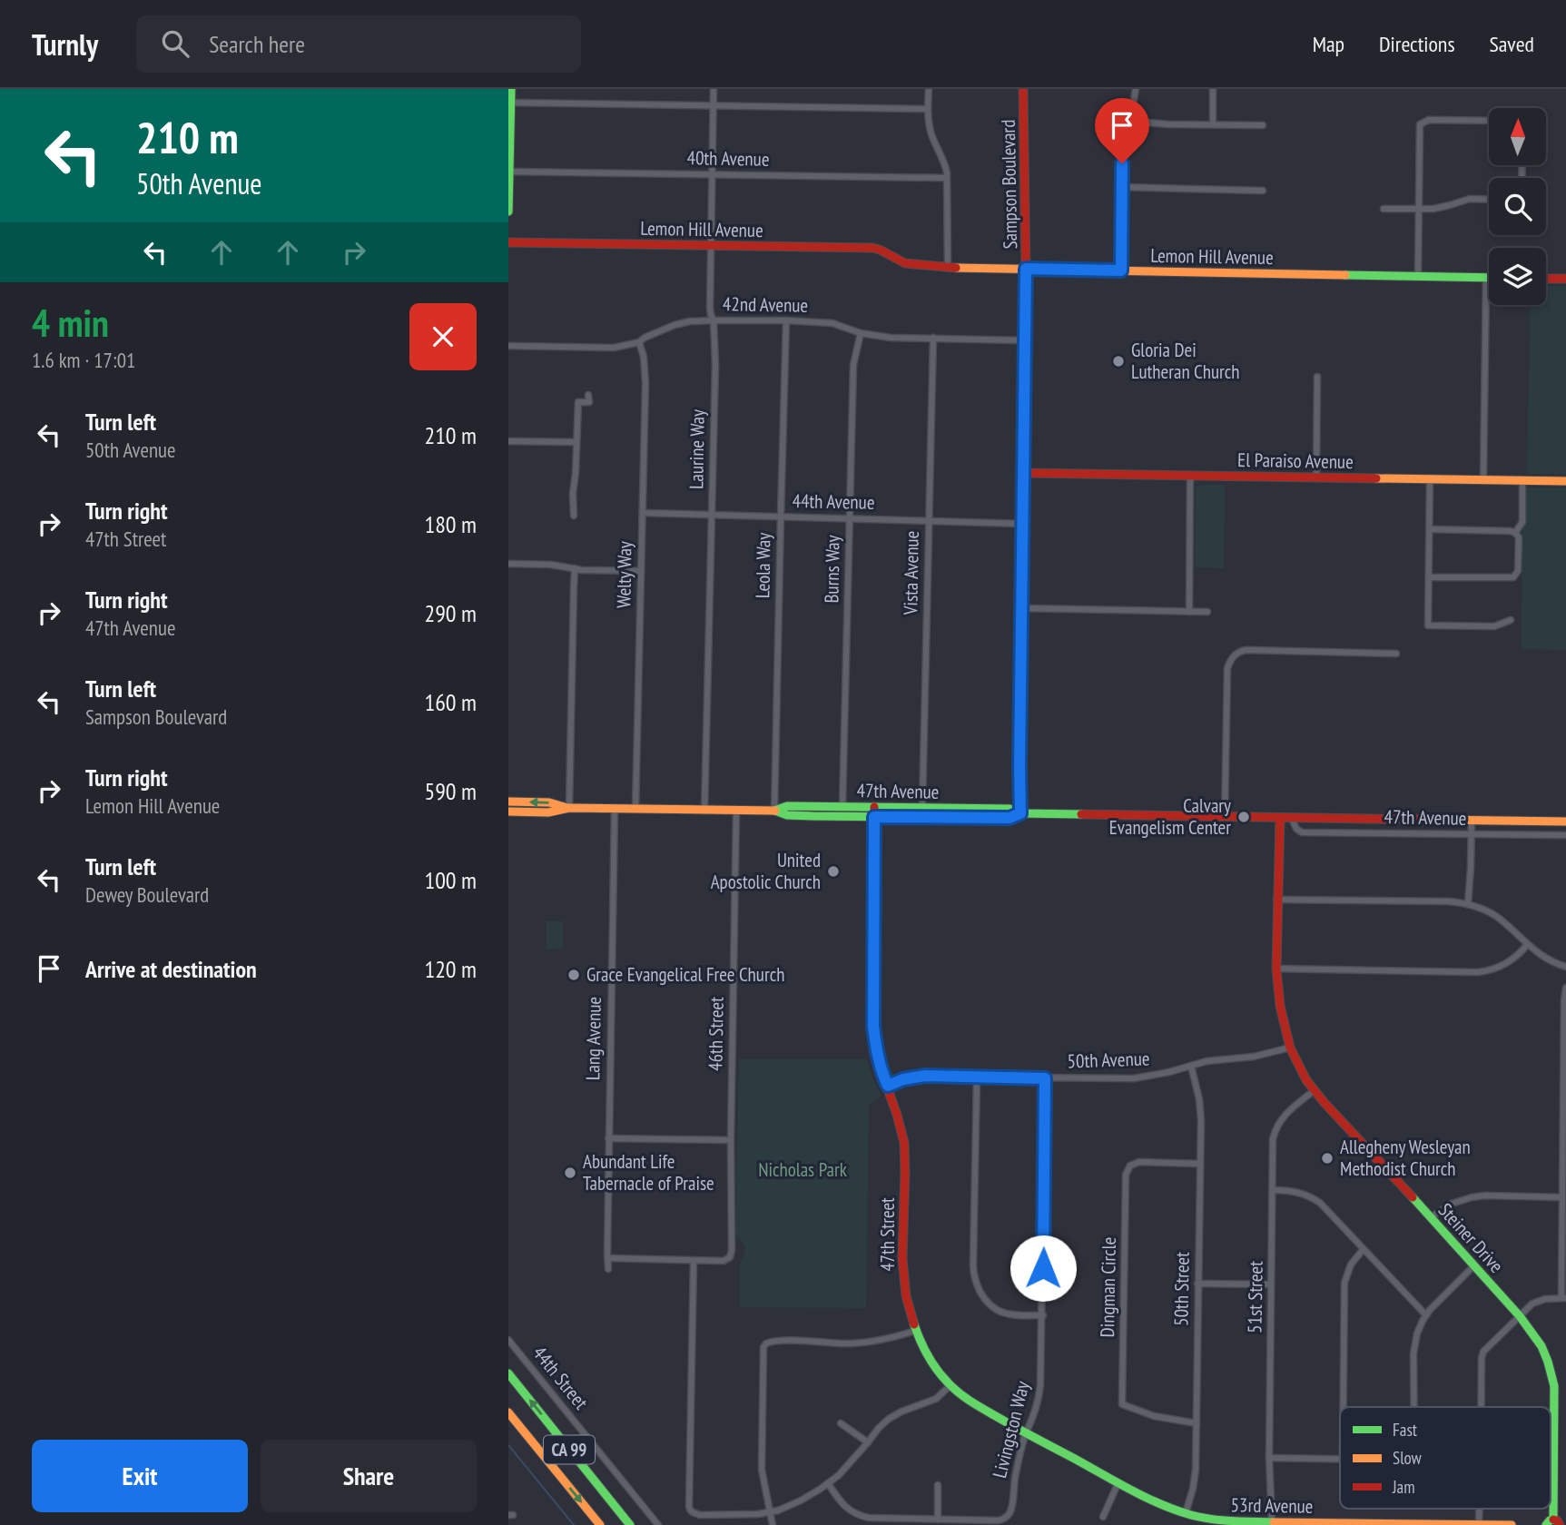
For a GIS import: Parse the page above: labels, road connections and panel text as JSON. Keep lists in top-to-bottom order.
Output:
{
  "streets": {
    "main road": [
      "Sampson Boulevard",
      "Lemon Hill Avenue",
      "El Paraiso Avenue",
      "47th Avenue",
      "47th Street",
      "Steiner Drive",
      "CA 99",
      "53rd Avenue"
    ],
    "street": [
      "40th Avenue",
      "42nd Avenue",
      "Laurine Way",
      "44th Avenue",
      "Leola Way",
      "Burns Way",
      "Vista Avenue",
      "Welty Way",
      "46th Street",
      "Lang Avenue",
      "50th Avenue",
      "Dingman Circle",
      "50th Street",
      "51st Street",
      "44th Street",
      "Livingston Way"
    ]
  },
  "crossings": [
    ["40th Avenue", "Laurine Way"],
    ["Sampson Boulevard", "Lemon Hill Avenue"],
    ["Sampson Boulevard", "42nd Avenue"],
    ["Sampson Boulevard", "El Paraiso Avenue"],
    ["Sampson Boulevard", "44th Avenue"],
    ["Sampson Boulevard", "47th Avenue"],
    ["Lemon Hill Avenue", "Laurine Way"],
    ["42nd Avenue", "Laurine Way"],
    ["42nd Avenue", "Leola Way"],
    ["42nd Avenue", "Burns Way"],
    ["42nd Avenue", "Vista Avenue"],
    ["42nd Avenue", "Welty Way"],
    ["Laurine Way", "44th Avenue"],
    ["Laurine Way", "47th Avenue"],
    ["44th Avenue", "Leola Way"],
    ["44th Avenue", "Burns Way"],
    ["44th Avenue", "Vista Avenue"],
    ["44th Avenue", "Welty Way"],
    ["Leola Way", "47th Avenue"],
    ["Burns Way", "47th Avenue"],
    ["Vista Avenue", "47th Avenue"],
    ["Welty Way", "47th Avenue"],
    ["47th Avenue", "46th Street"],
    ["47th Avenue", "Lang Avenue"],
    ["47th Avenue", "47th Street"],
    ["47th Avenue", "Steiner Drive"],
    ["50th Avenue", "47th Street"],
    ["50th Avenue", "Steiner Drive"],
    ["50th Avenue", "50th Street"],
    ["50th Avenue", "Livingston Way"],
    ["47th Street", "50th Street"],
    ["47th Street", "Livingston Way"],
    ["47th Street", "53rd Avenue"],
    ["Steiner Drive", "51st Street"],
    ["Dingman Circle", "50th Street"],
    ["50th Street", "53rd Avenue"],
    ["51st Street", "53rd Avenue"]
  ],
  "parks": ["Nicholas Park"],
  "places": [
    "Gloria Dei Lutheran Church",
    "Calvary Evangelism Center",
    "United Apostolic Church",
    "Grace Evangelical Free Church",
    "Allegheny Wesleyan Methodist Church",
    "Abundant Life Tabernacle of Praise"
  ],
  "legend": ["Fast", "Slow", "Jam"],
  "north": "top",
  "page": {
    "header": "Turnly",
    "search": "Search here",
    "nav": ["Map", "Directions", "Saved"],
    "turn": ["210 m", "50th Avenue"],
    "heading": ["4 min", "1.6 km · 17:01"],
    "list": [
      {
        "name": "Turn left",
        "note": "50th Avenue",
        "value": "210 m"
      },
      {
        "name": "Turn right",
        "note": "47th Street",
        "value": "180 m"
      },
      {
        "name": "Turn right",
        "note": "47th Avenue",
        "value": "290 m"
      },
      {
        "name": "Turn left",
        "note": "Sampson Boulevard",
        "value": "160 m"
      },
      {
        "name": "Turn right",
        "note": "Lemon Hill Avenue",
        "value": "590 m"
      },
      {
        "name": "Turn left",
        "note": "Dewey Boulevard",
        "value": "100 m"
      },
      {
        "name": "Arrive at destination",
        "value": "120 m"
      }
    ],
    "buttons": ["Exit", "Share"]
  }
}
